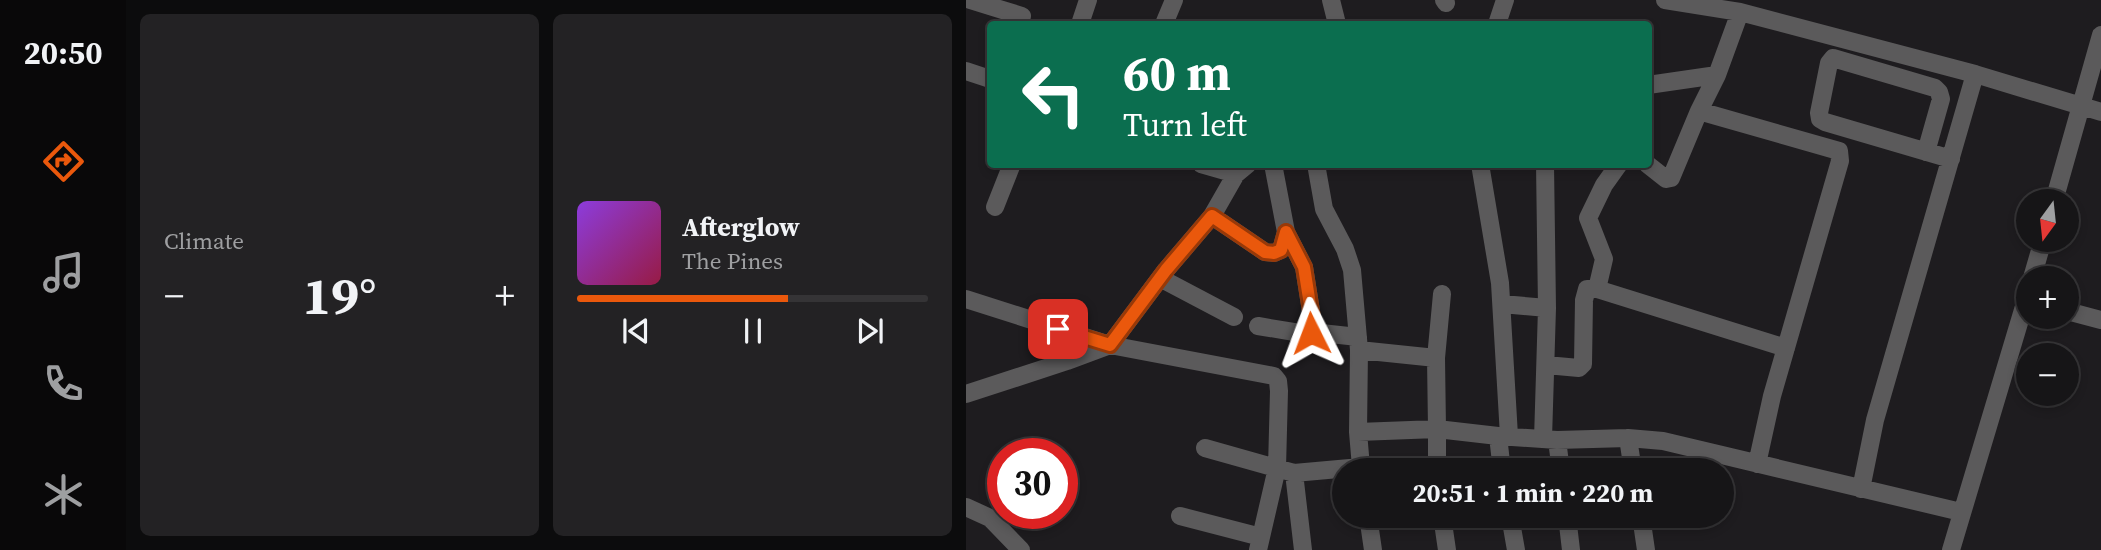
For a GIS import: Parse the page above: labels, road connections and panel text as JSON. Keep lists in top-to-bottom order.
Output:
{
  "north": "bottom",
  "page": {
    "tabs": "20:50",
    "tile": "Climate",
    "turn": ["60 m", "Turn left"],
    "map_buttons": ["+", "−"],
    "song": ["Afterglow", "The Pines"],
    "heat": ["−", "19°", "+"],
    "limit": "30",
    "trip": "20:51 · 1 min · 220 m"
  }
}
